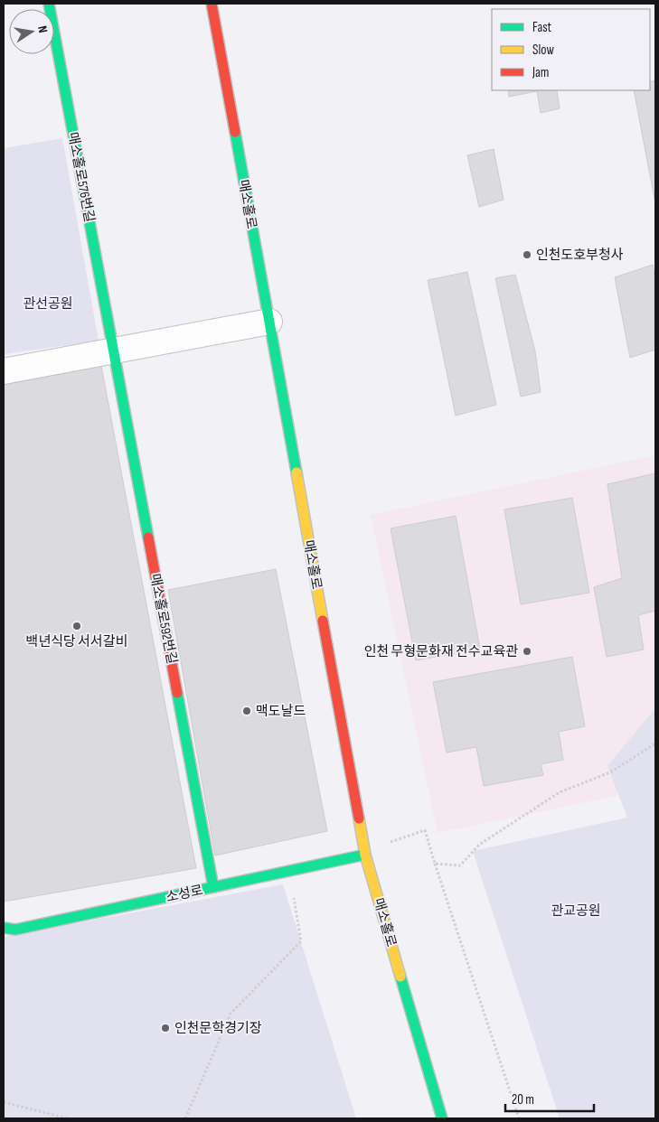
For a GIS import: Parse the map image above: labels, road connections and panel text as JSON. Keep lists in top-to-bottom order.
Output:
{
  "streets": {
    "street": [
      "매소홀로576번길",
      "매소홀로",
      "매소홀로592번길",
      "소성로"
    ]
  },
  "crossings": [
    ["매소홀로576번길", "매소홀로592번길"],
    ["매소홀로", "소성로"],
    ["매소홀로592번길", "소성로"]
  ],
  "parks": ["관선공원", "관교공원"],
  "places": [
    "인천도호부청사",
    "백년식당 서서갈비",
    "인천 무형문화재 전수교육관",
    "맥도날드",
    "인천문학경기장"
  ],
  "legend": ["Fast", "Slow", "Jam"],
  "scale_bar": "20 m",
  "north": "right"
}
